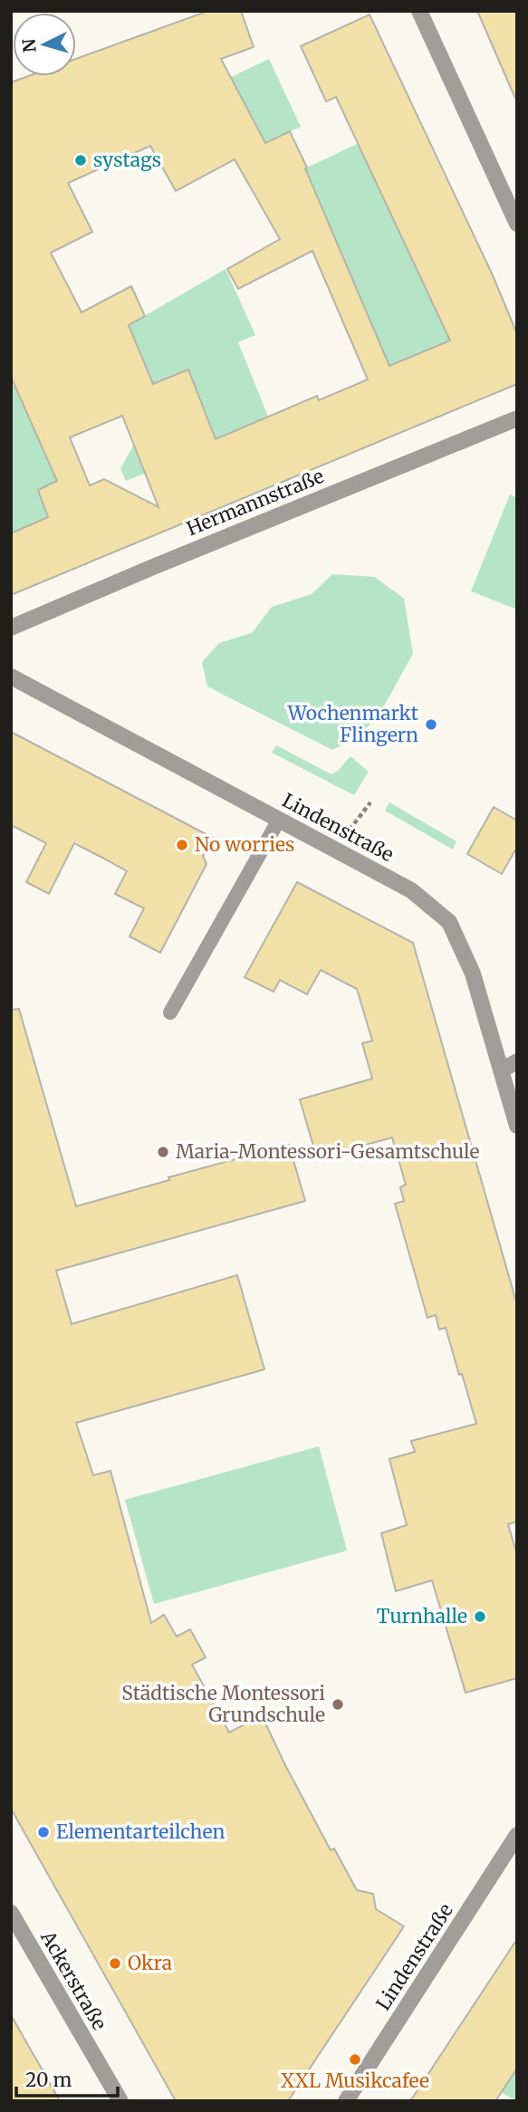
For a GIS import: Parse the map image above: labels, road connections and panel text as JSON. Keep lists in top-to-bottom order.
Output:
{
  "streets": {
    "street": ["Hermannstraße", "Lindenstraße", "Ackerstraße"]
  },
  "places": [
    "systags",
    "Wochenmarkt Flingern",
    "No worries",
    "Maria-Montessori-Gesamtschule",
    "Turnhalle",
    "Städtische Montessori Grundschule",
    "Elementarteilchen",
    "Okra",
    "XXL Musikcafee"
  ],
  "scale_bar": "20 m",
  "north": "left"
}
